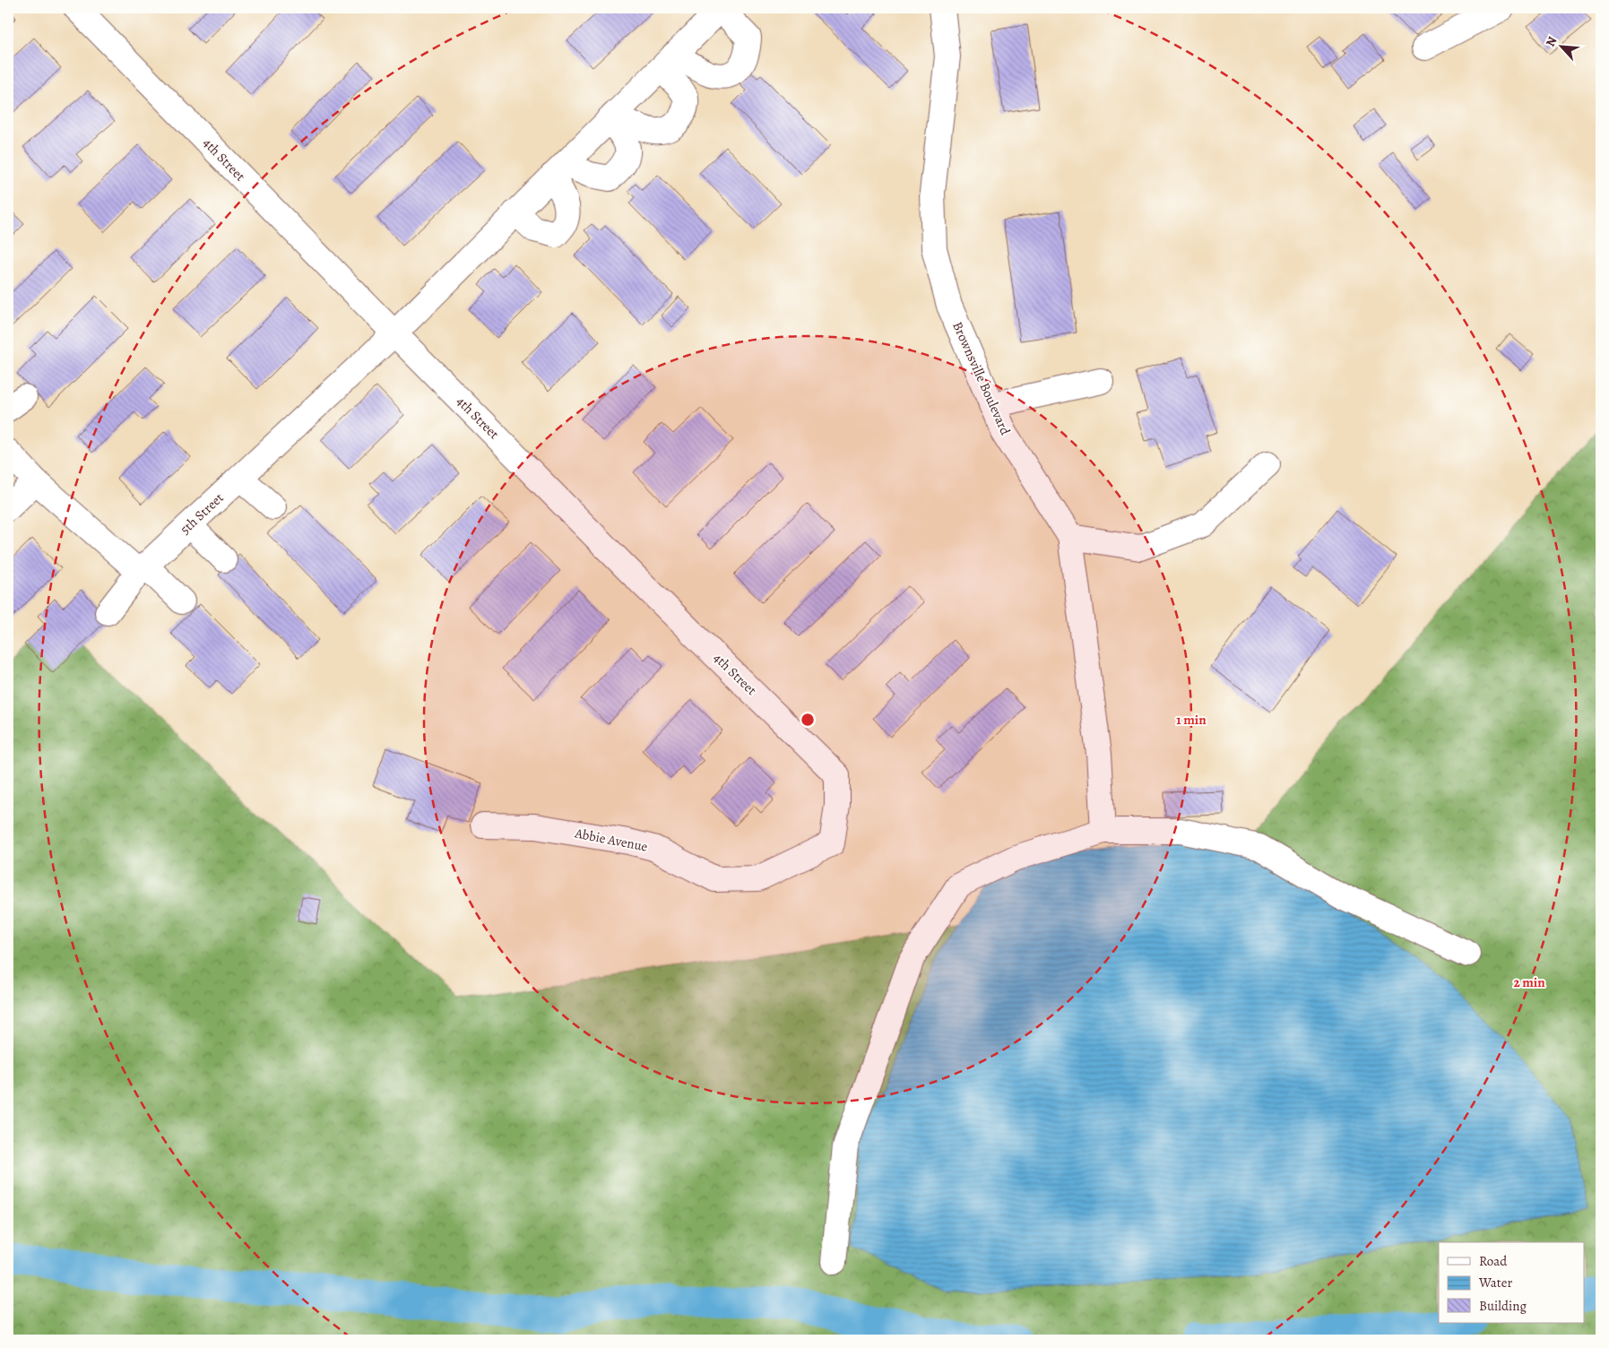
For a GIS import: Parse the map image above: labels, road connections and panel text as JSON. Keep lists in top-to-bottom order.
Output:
{
  "streets": {
    "street": [
      "4th Street",
      "Brownsville Boulevard",
      "5th Street",
      "Abbie Avenue"
    ]
  },
  "crossings": [
    ["4th Street", "5th Street"],
    ["4th Street", "Abbie Avenue"]
  ],
  "legend": ["Road", "Water", "Building"],
  "north": "top left",
  "rings": ["1 min", "2 min"]
}
